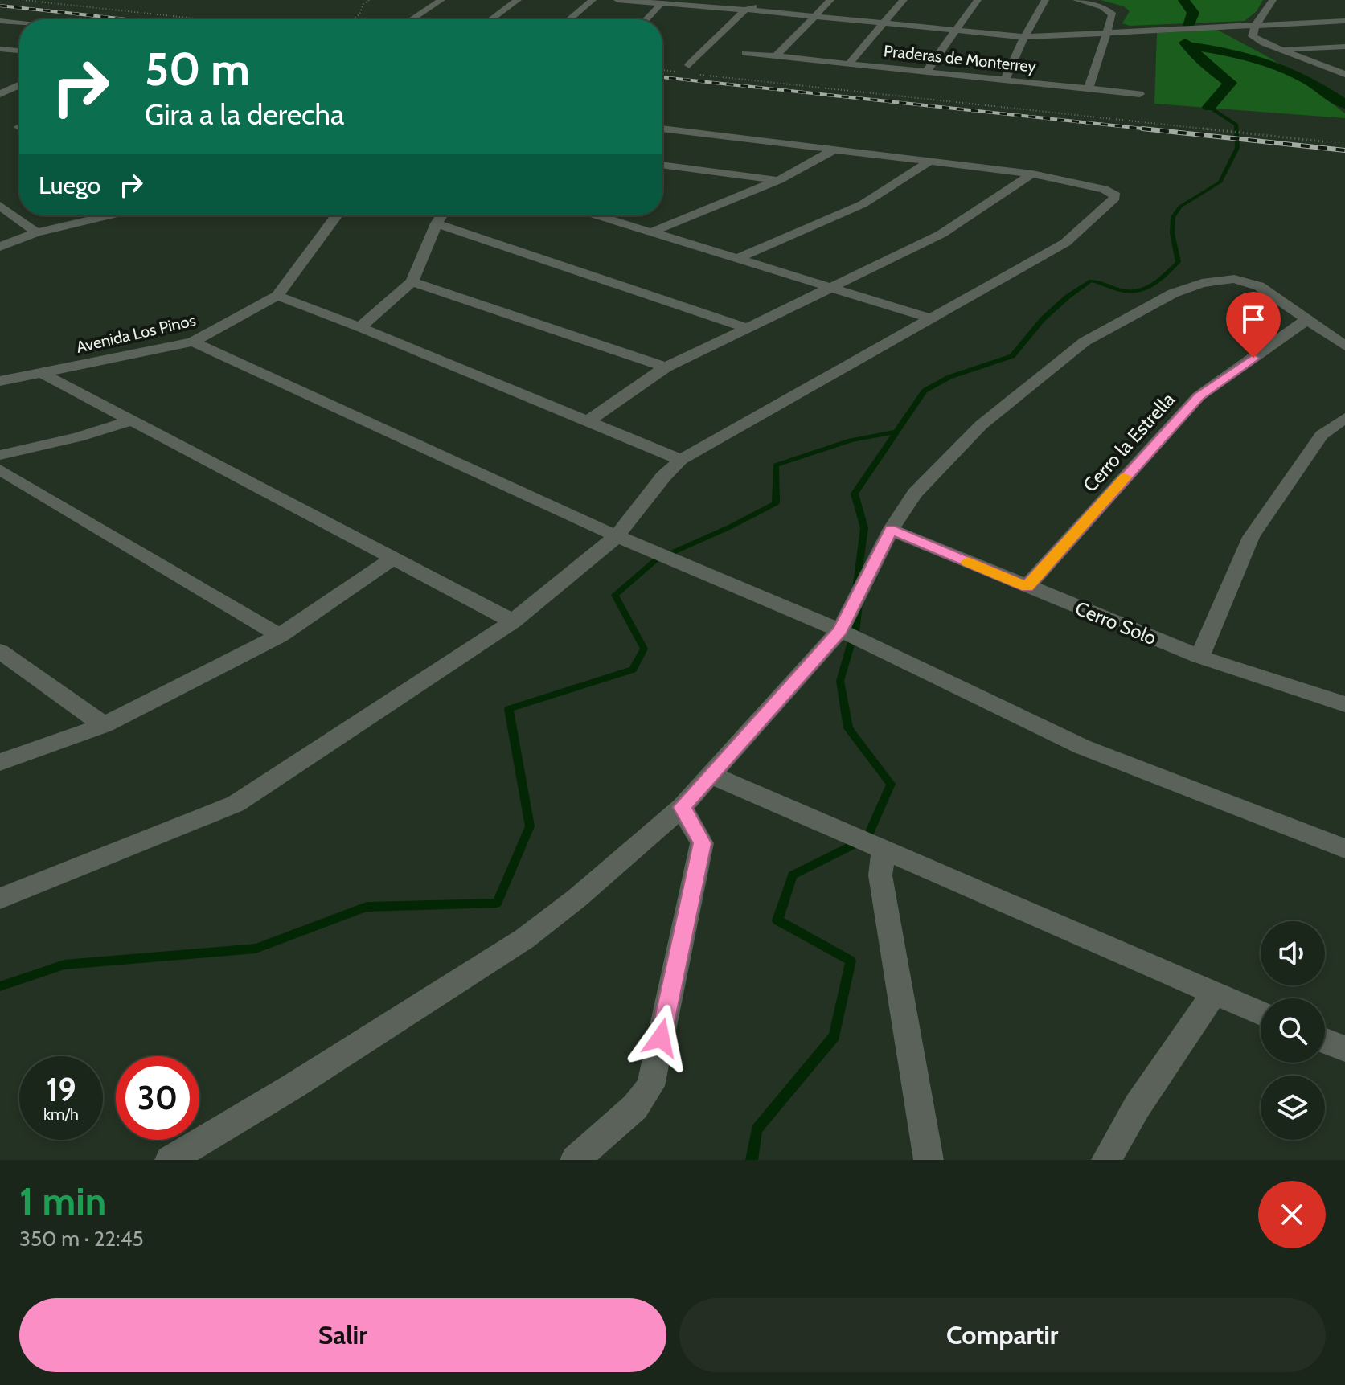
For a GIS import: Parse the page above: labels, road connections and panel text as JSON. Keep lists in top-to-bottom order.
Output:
{
  "streets": {
    "street": [
      "Praderas de Monterrey",
      "Avenida Los Pinos",
      "Cerro la Estrella",
      "Cerro Solo"
    ]
  },
  "crossings": [
    ["Cerro la Estrella", "Cerro Solo"]
  ],
  "page": {
    "turn": ["50 m", "Gira a la derecha"],
    "then": "Luego",
    "speed": "19 km/h",
    "limit": "30",
    "heading": ["1 min", "350 m · 22:45"],
    "buttons": ["Salir", "Compartir"]
  }
}
